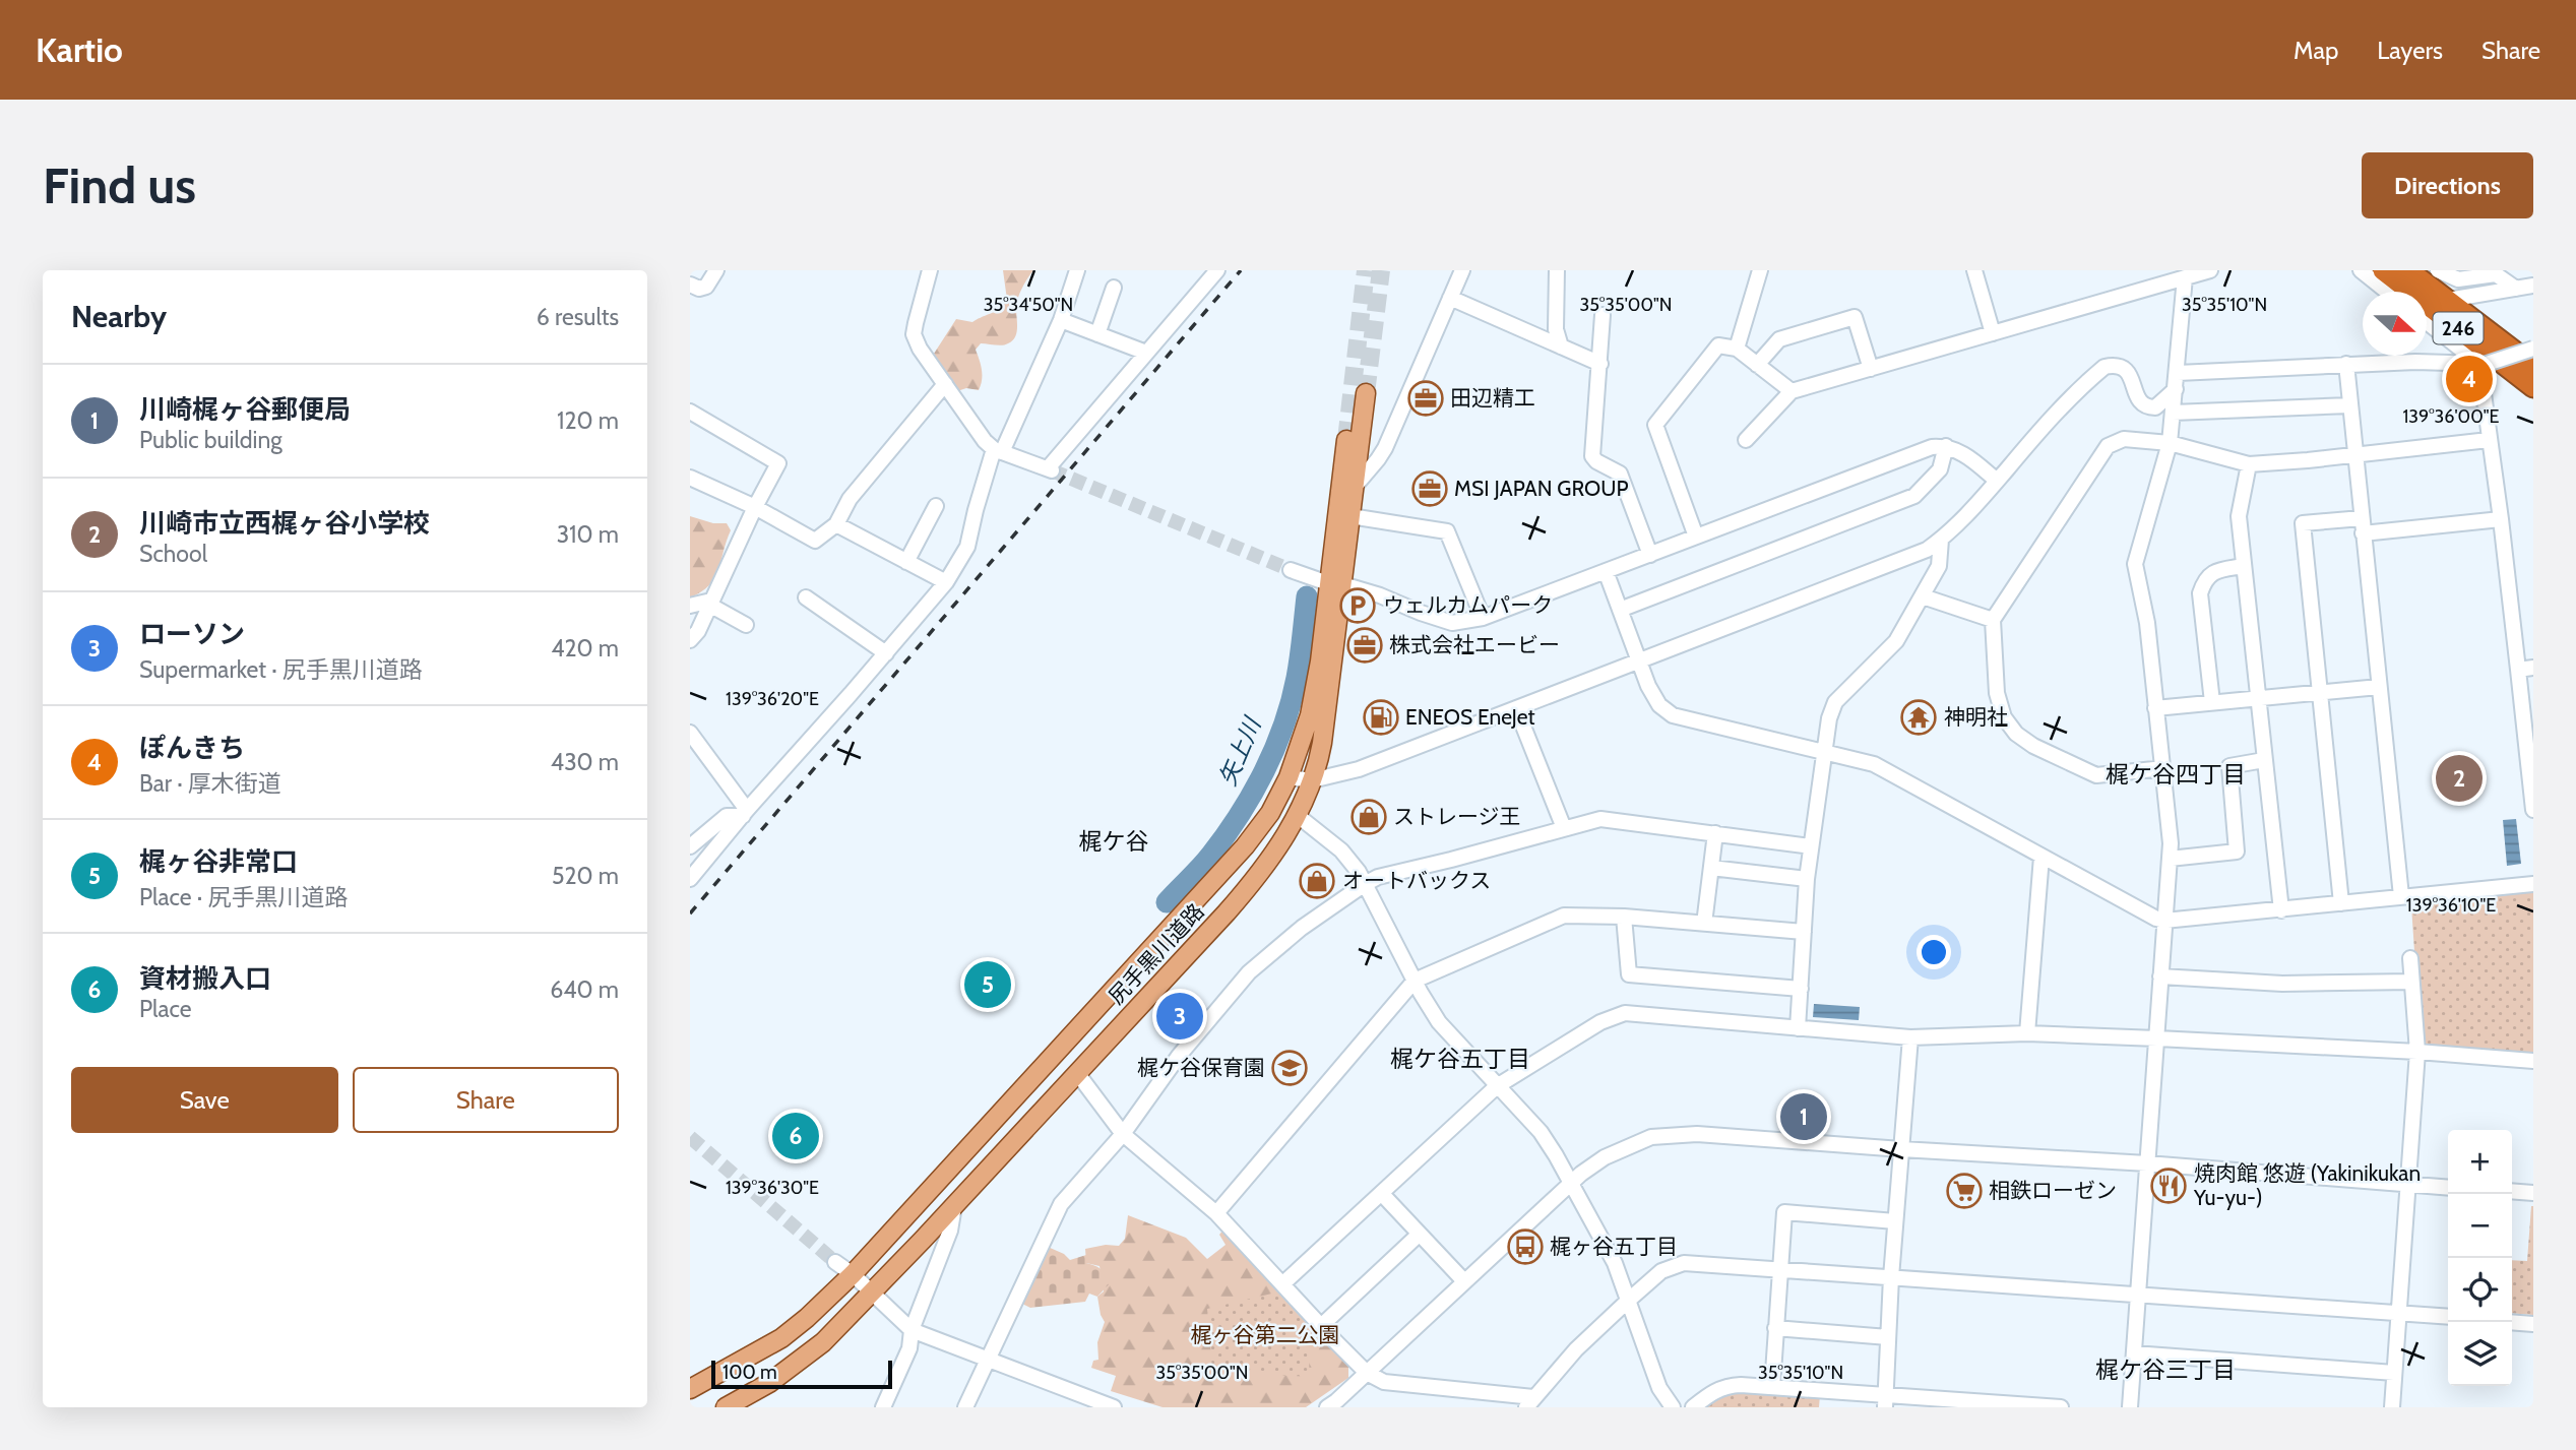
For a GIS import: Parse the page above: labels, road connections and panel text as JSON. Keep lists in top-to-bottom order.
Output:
{
  "streets": {
    "highway": ["246"],
    "main road": ["尻手黒川道路"]
  },
  "districts": [
    "梶ケ谷四丁目",
    "梶ケ谷",
    "梶ケ谷五丁目",
    "梶ケ谷三丁目"
  ],
  "water": ["矢上川"],
  "parks": ["梶ヶ谷第二公園"],
  "places": {
    "office": ["田辺精工", "MSI JAPAN GROUP", "株式会社エービー"],
    "parking": ["ウェルカムパーク"],
    "fuel station": ["ENEOS EneJet"],
    "temple": ["神明社"],
    "shop": ["ストレージ王", "オートバックス"],
    "school or university": ["梶ケ谷保育園"],
    "restaurant": ["焼肉館 悠遊 (Yakinikukan Yu-yu-)"],
    "supermarket": ["相鉄ローゼン"],
    "bus stop": ["梶ヶ谷五丁目"]
  },
  "scale_bar": "100 m",
  "north": "right",
  "page": {
    "header": "Kartio",
    "nav": ["Map", "Layers", "Share"],
    "buttons": [
      "Directions",
      ["Save", "Share"]
    ],
    "title": "Find us",
    "heading": ["Nearby", "6 results"],
    "pins": [
      "4",
      "2",
      "5",
      "3",
      "1",
      "6"
    ],
    "list": [
      {
        "mark": "1",
        "name": "川崎梶ヶ谷郵便局",
        "note": "Public building",
        "value": "120 m"
      },
      {
        "mark": "2",
        "name": "川崎市立西梶ヶ谷小学校",
        "note": "School",
        "value": "310 m"
      },
      {
        "mark": "3",
        "name": "ローソン",
        "note": "Supermarket · 尻手黒川道路",
        "value": "420 m"
      },
      {
        "mark": "4",
        "name": "ぽんきち",
        "note": "Bar · 厚木街道",
        "value": "430 m"
      },
      {
        "mark": "5",
        "name": "梶ヶ谷非常口",
        "note": "Place · 尻手黒川道路",
        "value": "520 m"
      },
      {
        "mark": "6",
        "name": "資材搬入口",
        "note": "Place",
        "value": "640 m"
      }
    ],
    "map_buttons": ["+", "−"],
    "scale": "100 m"
  },
  "coordinates": [
    "35°35'10\"N",
    "35°34'50\"N",
    "35°35'00\"N",
    "139°36'00\"E",
    "139°36'20\"E",
    "139°36'10\"E",
    "139°36'30\"E"
  ]
}
